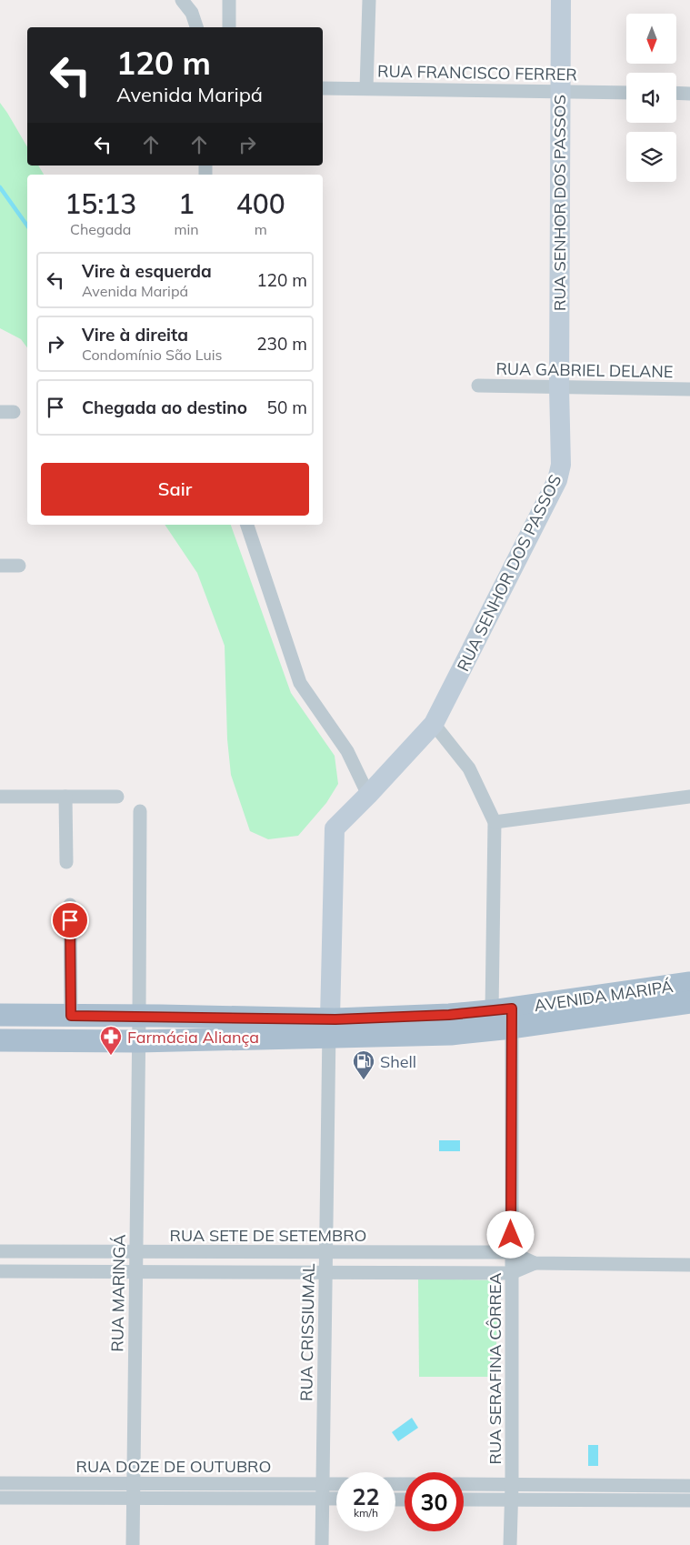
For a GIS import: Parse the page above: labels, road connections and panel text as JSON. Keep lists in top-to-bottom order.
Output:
{
  "streets": {
    "main road": ["AVENIDA MARIPÁ"],
    "street": [
      "RUA FRANCISCO FERRER",
      "RUA SENHOR DOS PASSOS",
      "RUA GABRIEL DELANE",
      "RUA SETE DE SETEMBRO",
      "RUA MARINGÁ",
      "RUA CRISSIUMAL",
      "RUA SERAFINA CÔRREA",
      "RUA DOZE DE OUTUBRO"
    ]
  },
  "crossings": [
    ["RUA FRANCISCO FERRER", "RUA SENHOR DOS PASSOS"],
    ["RUA SENHOR DOS PASSOS", "RUA GABRIEL DELANE"],
    ["RUA SENHOR DOS PASSOS", "AVENIDA MARIPÁ"],
    ["RUA SENHOR DOS PASSOS", "RUA CRISSIUMAL"],
    ["AVENIDA MARIPÁ", "RUA MARINGÁ"],
    ["AVENIDA MARIPÁ", "RUA CRISSIUMAL"],
    ["AVENIDA MARIPÁ", "RUA SERAFINA CÔRREA"],
    ["RUA SETE DE SETEMBRO", "RUA MARINGÁ"],
    ["RUA SETE DE SETEMBRO", "RUA CRISSIUMAL"],
    ["RUA SETE DE SETEMBRO", "RUA SERAFINA CÔRREA"],
    ["RUA MARINGÁ", "RUA DOZE DE OUTUBRO"],
    ["RUA CRISSIUMAL", "RUA DOZE DE OUTUBRO"]
  ],
  "places": {
    "pharmacy": ["Farmácia Aliança"],
    "fuel station": ["Shell"]
  },
  "north": "bottom",
  "page": {
    "turn": ["120 m", "Avenida Maripá"],
    "eta": [
      "15:13",
      "Chegada",
      "1",
      "min",
      "400",
      "m"
    ],
    "list": [
      {
        "name": "Vire à esquerda",
        "note": "Avenida Maripá",
        "value": "120 m"
      },
      {
        "name": "Vire à direita",
        "note": "Condomínio São Luis",
        "value": "230 m"
      },
      {
        "name": "Chegada ao destino",
        "value": "50 m"
      }
    ],
    "buttons": "Sair",
    "speed": "22 km/h",
    "limit": "30"
  }
}
